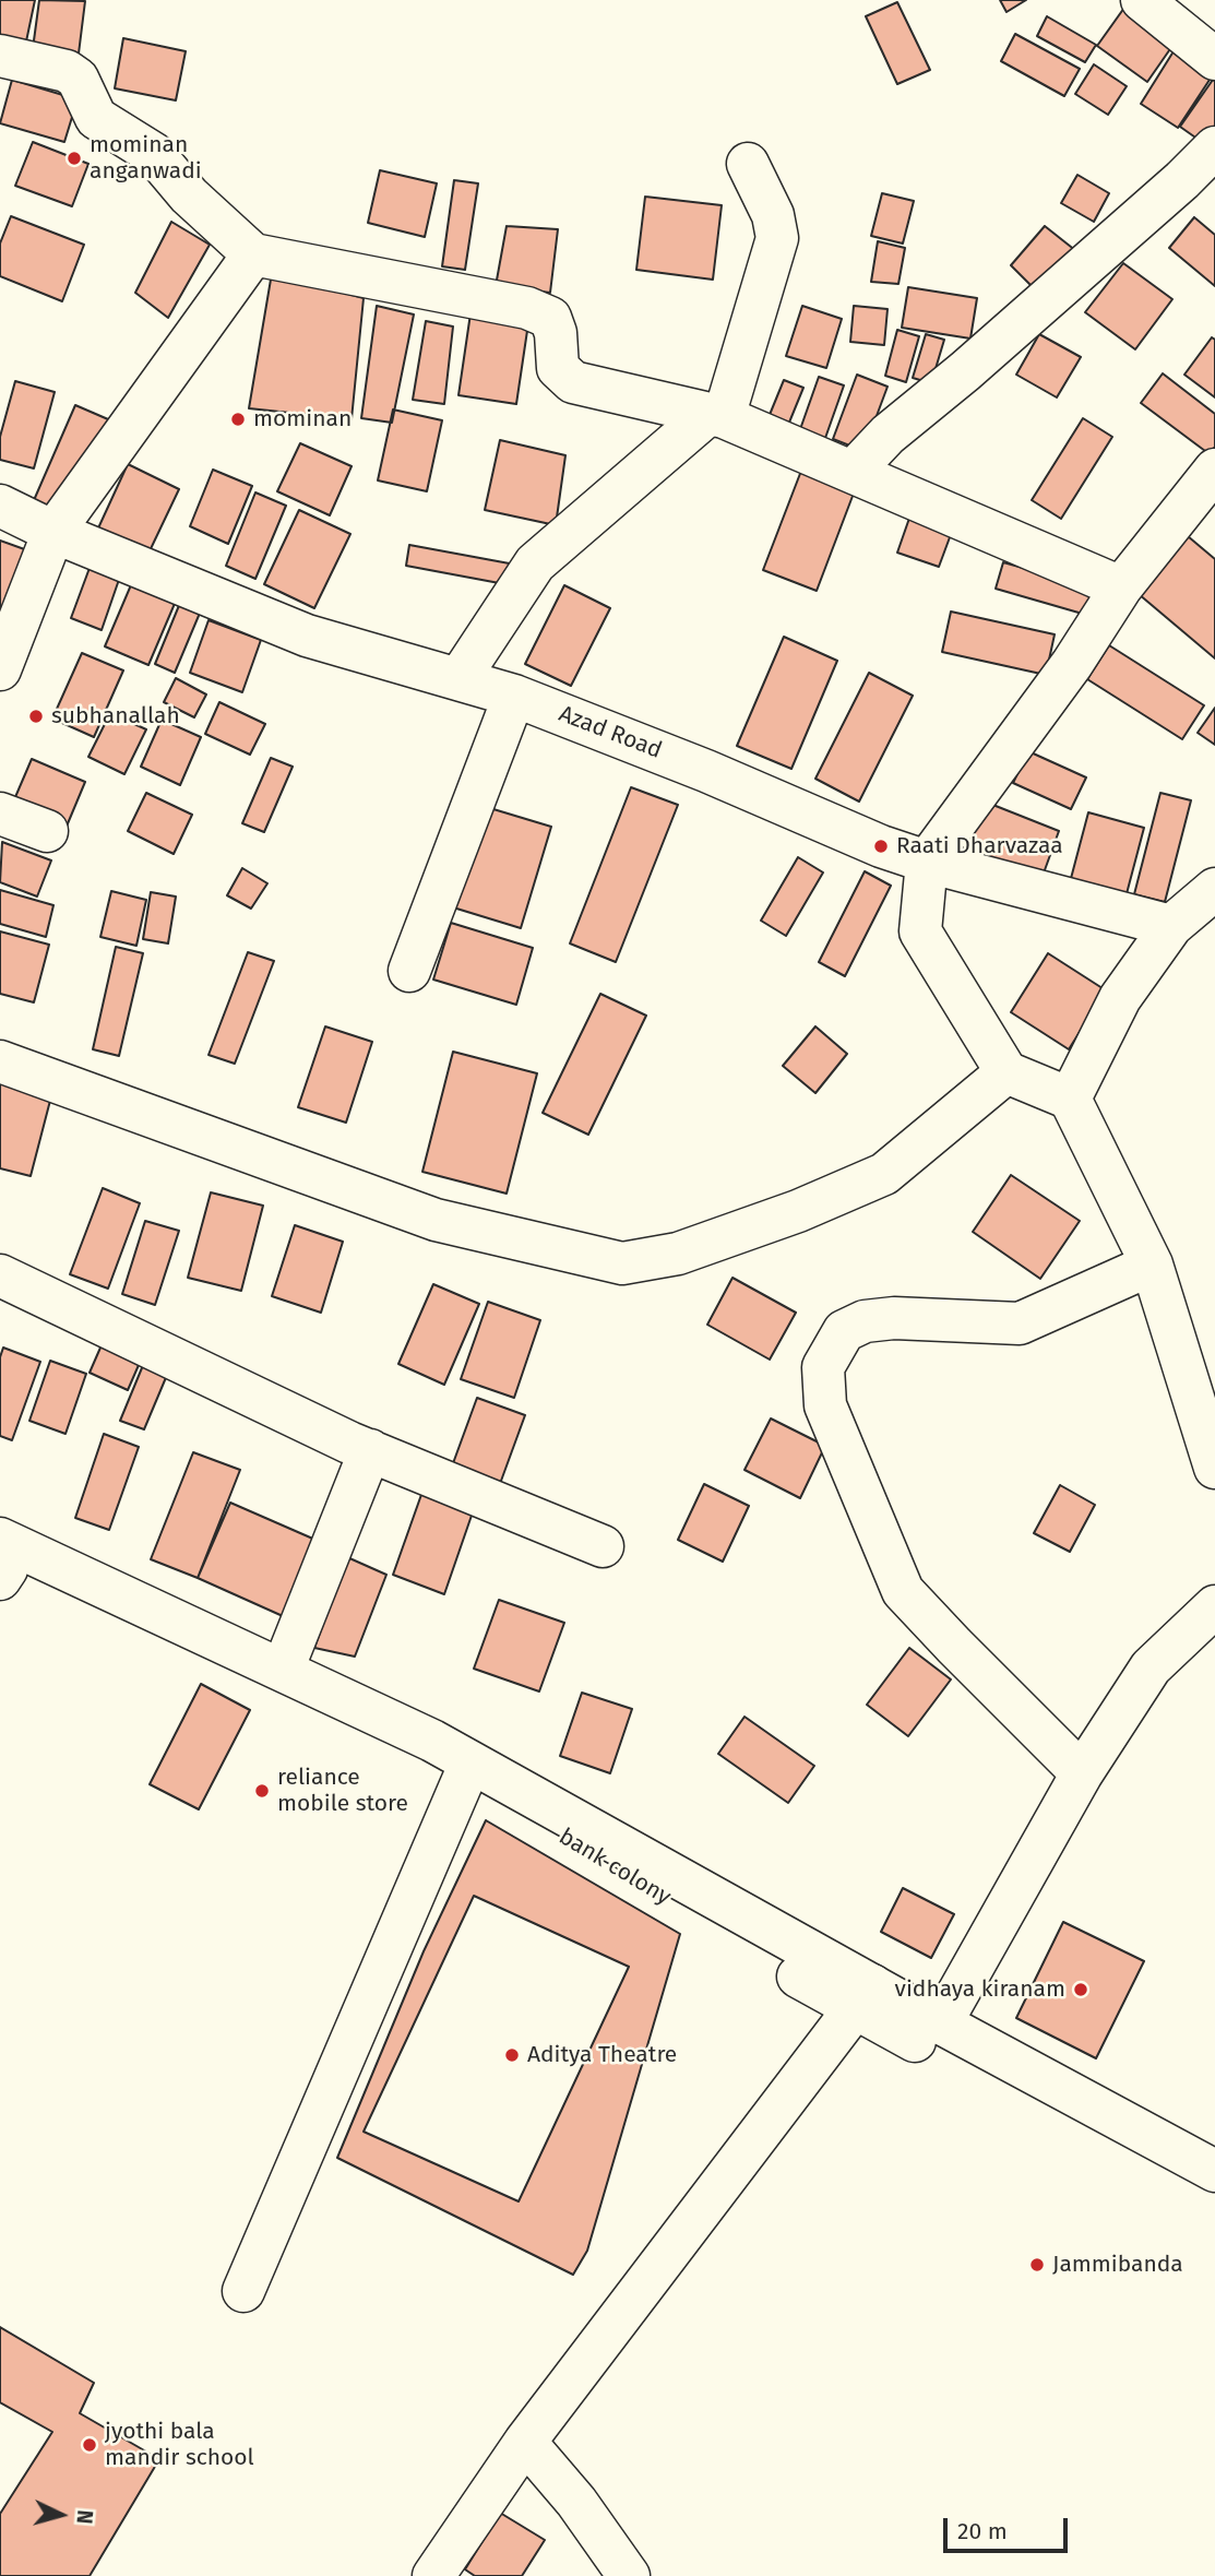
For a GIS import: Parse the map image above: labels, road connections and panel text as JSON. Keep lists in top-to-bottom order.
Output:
{
  "streets": {
    "street": ["Azad Road", "bank colony"]
  },
  "places": [
    "mominan anganwadi",
    "mominan",
    "subhanallah",
    "Raati Dharvazaa",
    "reliance mobile store",
    "vidhaya kiranam",
    "Aditya Theatre",
    "Jammibanda",
    "jyothi bala mandir school"
  ],
  "scale_bar": "20 m",
  "north": "right"
}
